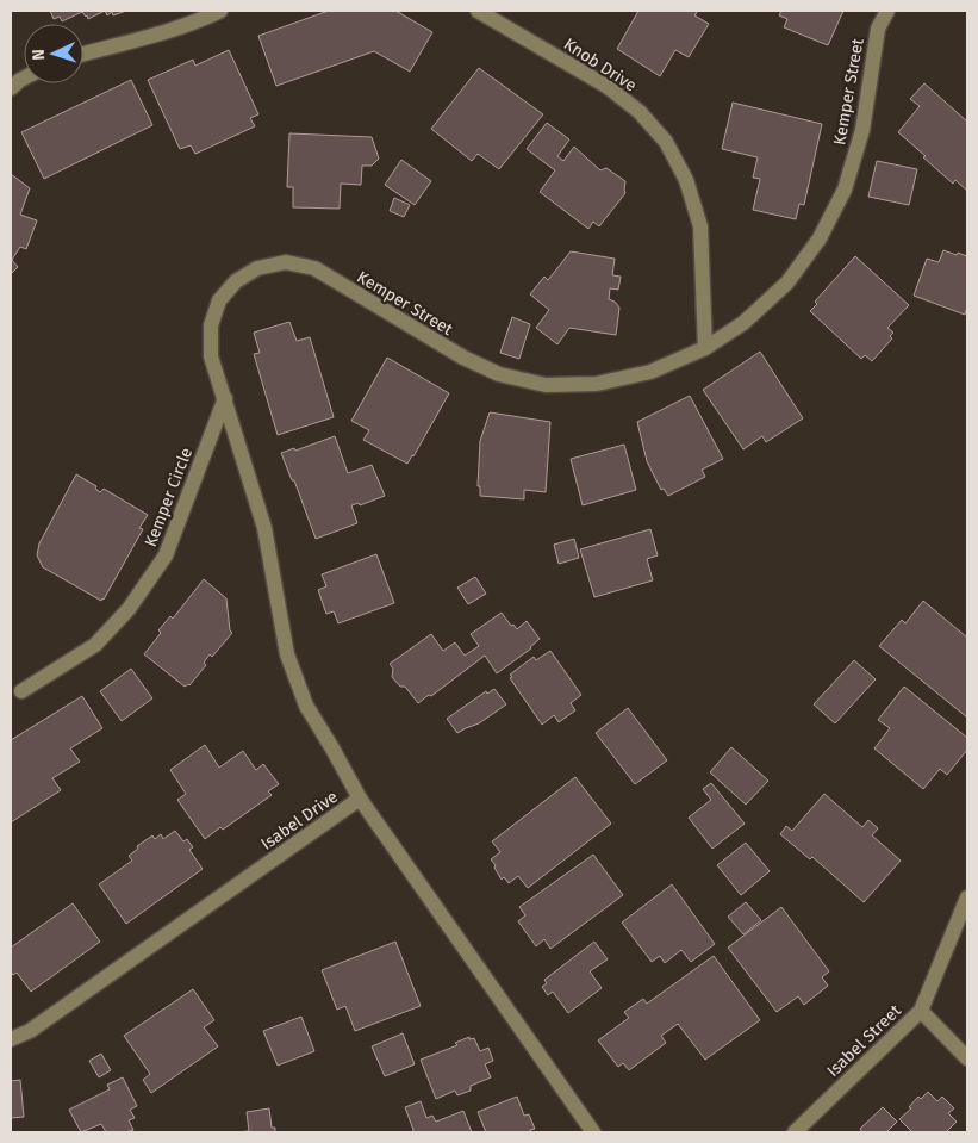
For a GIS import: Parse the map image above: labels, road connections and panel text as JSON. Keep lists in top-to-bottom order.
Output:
{
  "streets": {
    "street": [
      "Knob Drive",
      "Kemper Street",
      "Kemper Circle",
      "Isabel Drive",
      "Isabel Street"
    ]
  },
  "crossings": [
    ["Knob Drive", "Kemper Street"],
    ["Kemper Street", "Kemper Circle"],
    ["Kemper Street", "Isabel Drive"]
  ],
  "north": "left"
}
